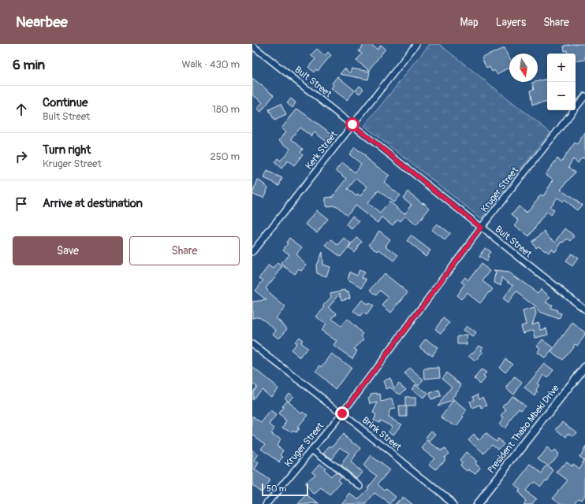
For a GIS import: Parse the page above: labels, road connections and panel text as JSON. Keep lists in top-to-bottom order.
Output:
{
  "streets": {
    "street": [
      "Bult Street",
      "Kerk Street",
      "Kruger Street",
      "President Thabo Mbeki Drive",
      "Brink Street"
    ]
  },
  "crossings": [
    ["Bult Street", "Kerk Street"],
    ["Bult Street", "Kruger Street"],
    ["Kruger Street", "Brink Street"]
  ],
  "scale_bar": "50 m",
  "north": "bottom",
  "page": {
    "header": "Nearbee",
    "nav": ["Map", "Layers", "Share"],
    "heading": ["6 min", "Walk · 430 m"],
    "map_buttons": ["+", "−"],
    "list": [
      ["Continue", "Bult Street", "180 m"],
      ["Turn right", "Kruger Street", "250 m"],
      "Arrive at destination"
    ],
    "buttons": ["Save", "Share"],
    "scale": "50 m"
  }
}
